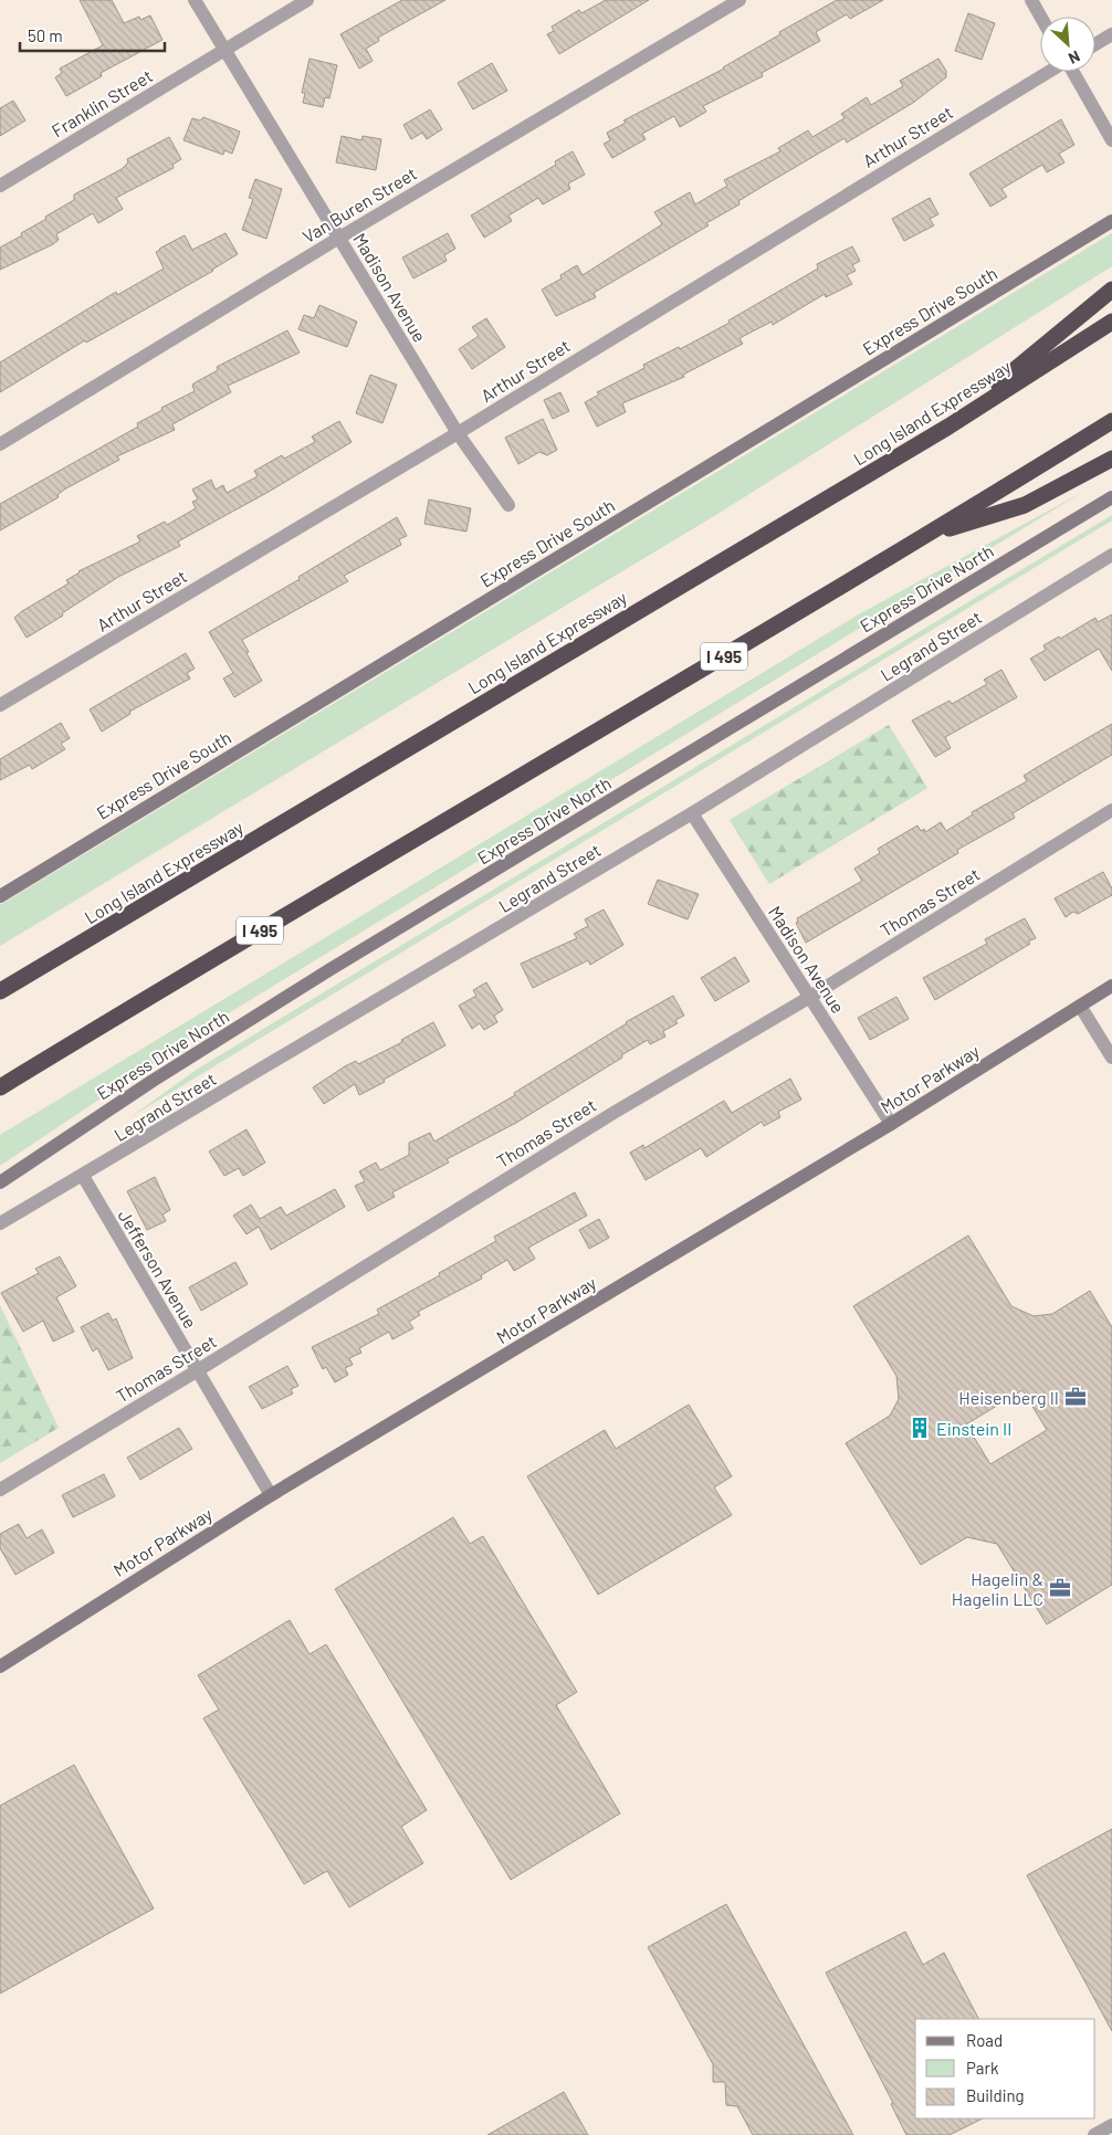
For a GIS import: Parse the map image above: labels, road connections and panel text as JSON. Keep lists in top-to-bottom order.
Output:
{
  "streets": {
    "highway": ["Long Island Expressway", "I 495"],
    "main road": ["Express Drive South", "Express Drive North", "Motor Parkway"],
    "street": [
      "Franklin Street",
      "Arthur Street",
      "Van Buren Street",
      "Madison Avenue",
      "Legrand Street",
      "Thomas Street",
      "Jefferson Avenue"
    ]
  },
  "crossings": [
    ["Franklin Street", "Madison Avenue"],
    ["Arthur Street", "Madison Avenue"],
    ["Van Buren Street", "Madison Avenue"],
    ["Madison Avenue", "Legrand Street"],
    ["Madison Avenue", "Thomas Street"],
    ["Madison Avenue", "Motor Parkway"],
    ["Legrand Street", "Jefferson Avenue"],
    ["Thomas Street", "Jefferson Avenue"],
    ["Motor Parkway", "Jefferson Avenue"]
  ],
  "places": {
    "office": ["Heisenberg II", "Hagelin & Hagelin LLC"],
    "building": ["Einstein II"]
  },
  "legend": ["Road", "Park", "Building"],
  "scale_bar": "50 m",
  "north": "bottom right"
}
